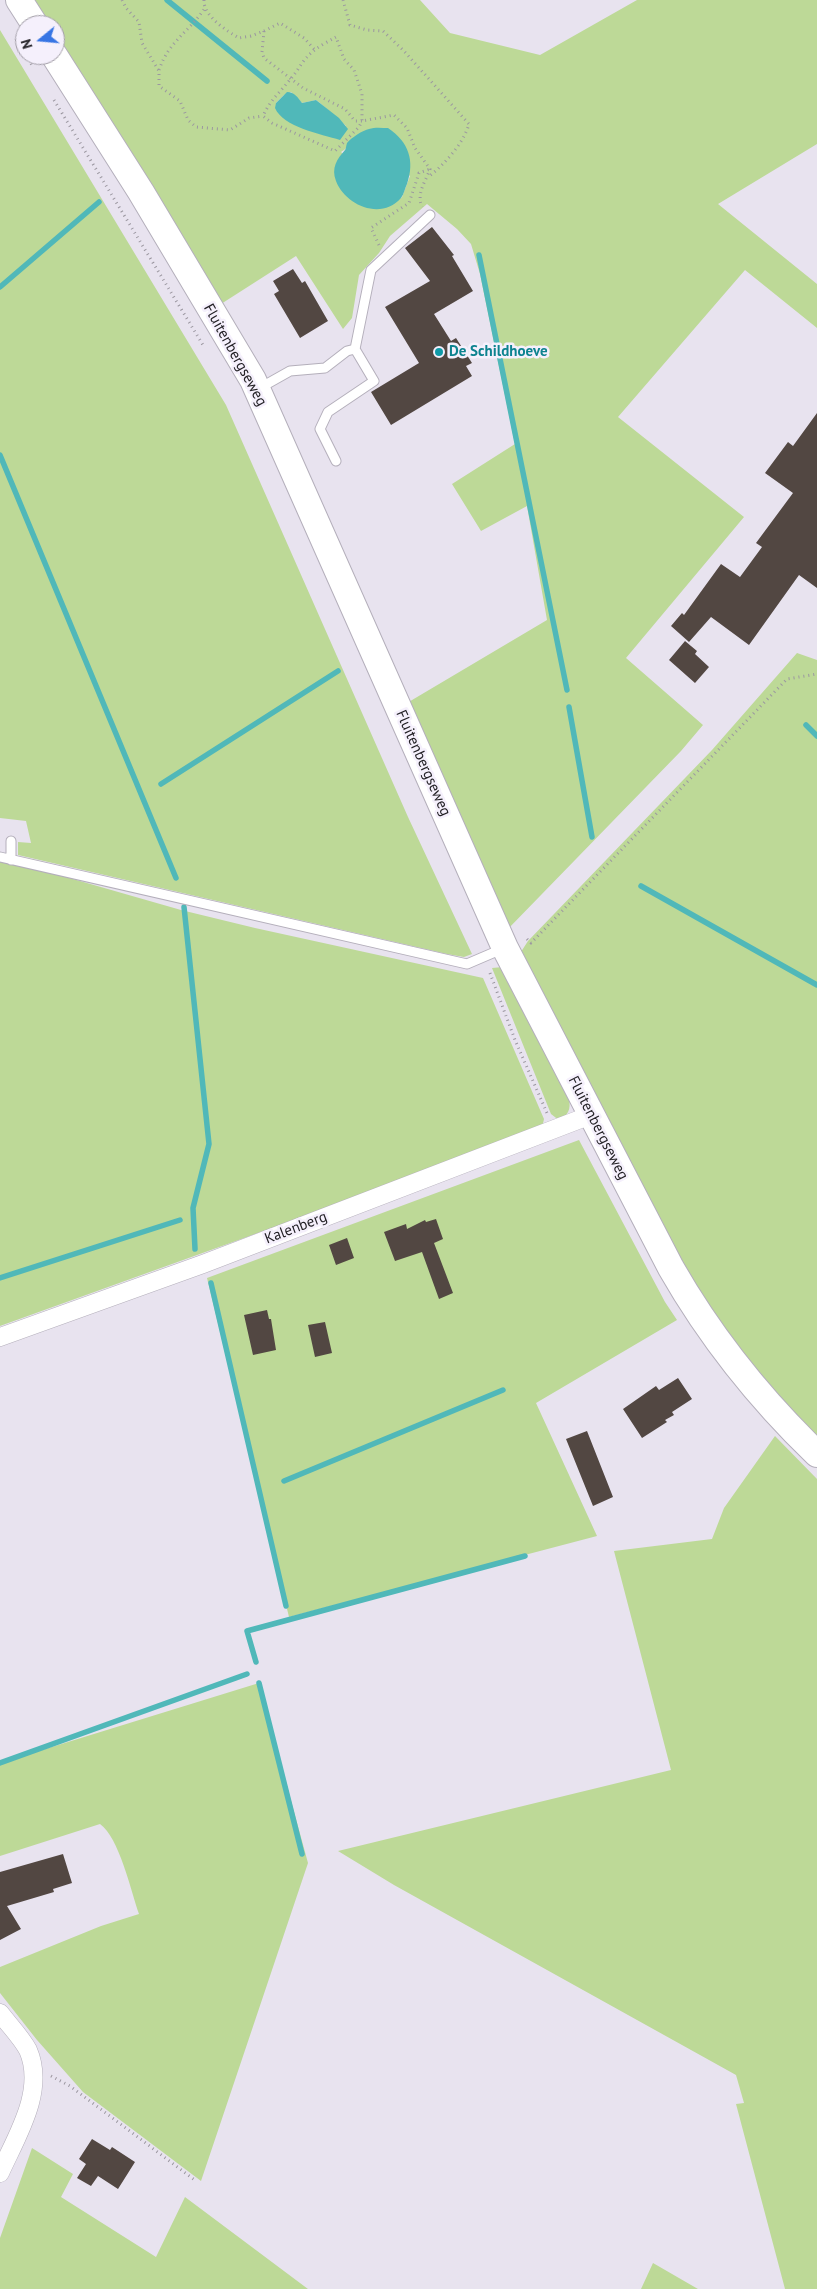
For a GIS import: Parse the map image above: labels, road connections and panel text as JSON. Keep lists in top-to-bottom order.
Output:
{
  "streets": {
    "street": ["Fluitenbergseweg", "Kalenberg"]
  },
  "crossings": [
    ["Fluitenbergseweg", "Kalenberg"]
  ],
  "places": ["De Schildhoeve"],
  "north": "left"
}
